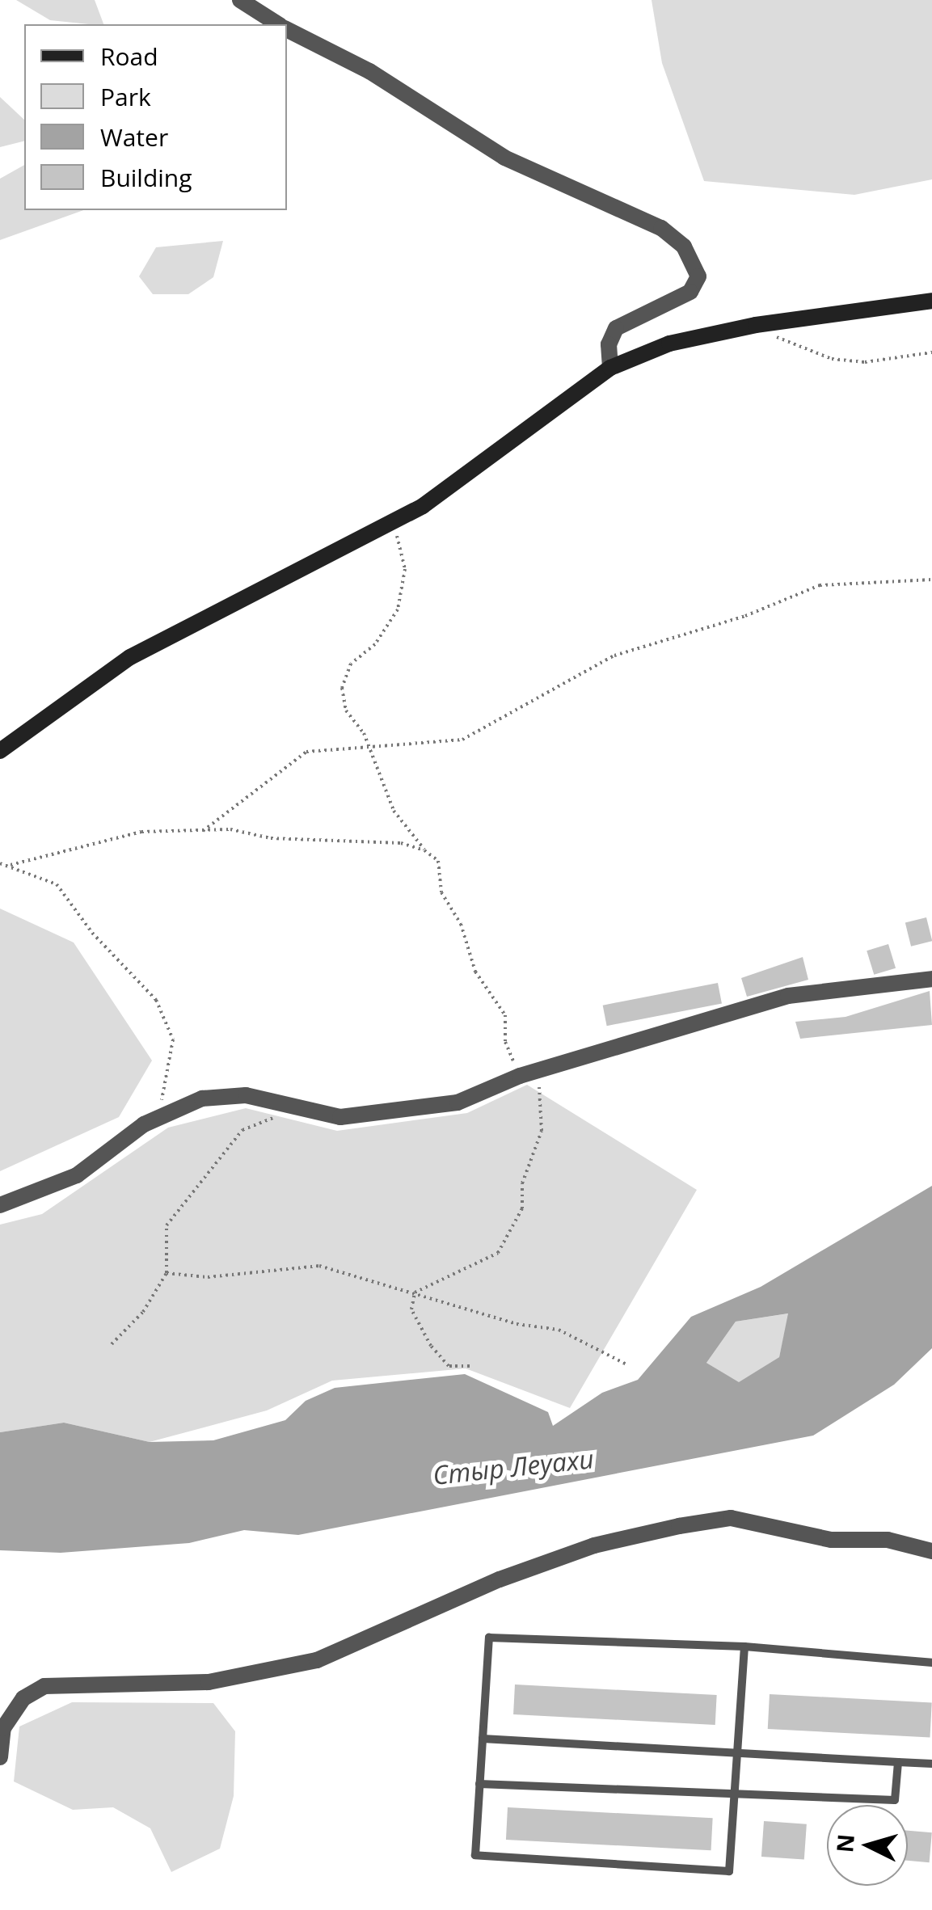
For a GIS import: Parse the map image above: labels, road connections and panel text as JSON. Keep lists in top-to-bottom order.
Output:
{
  "water": ["Стыр Леуахи"],
  "legend": [
    "Road",
    "Park",
    "Water",
    "Building"
  ],
  "north": "left"
}
